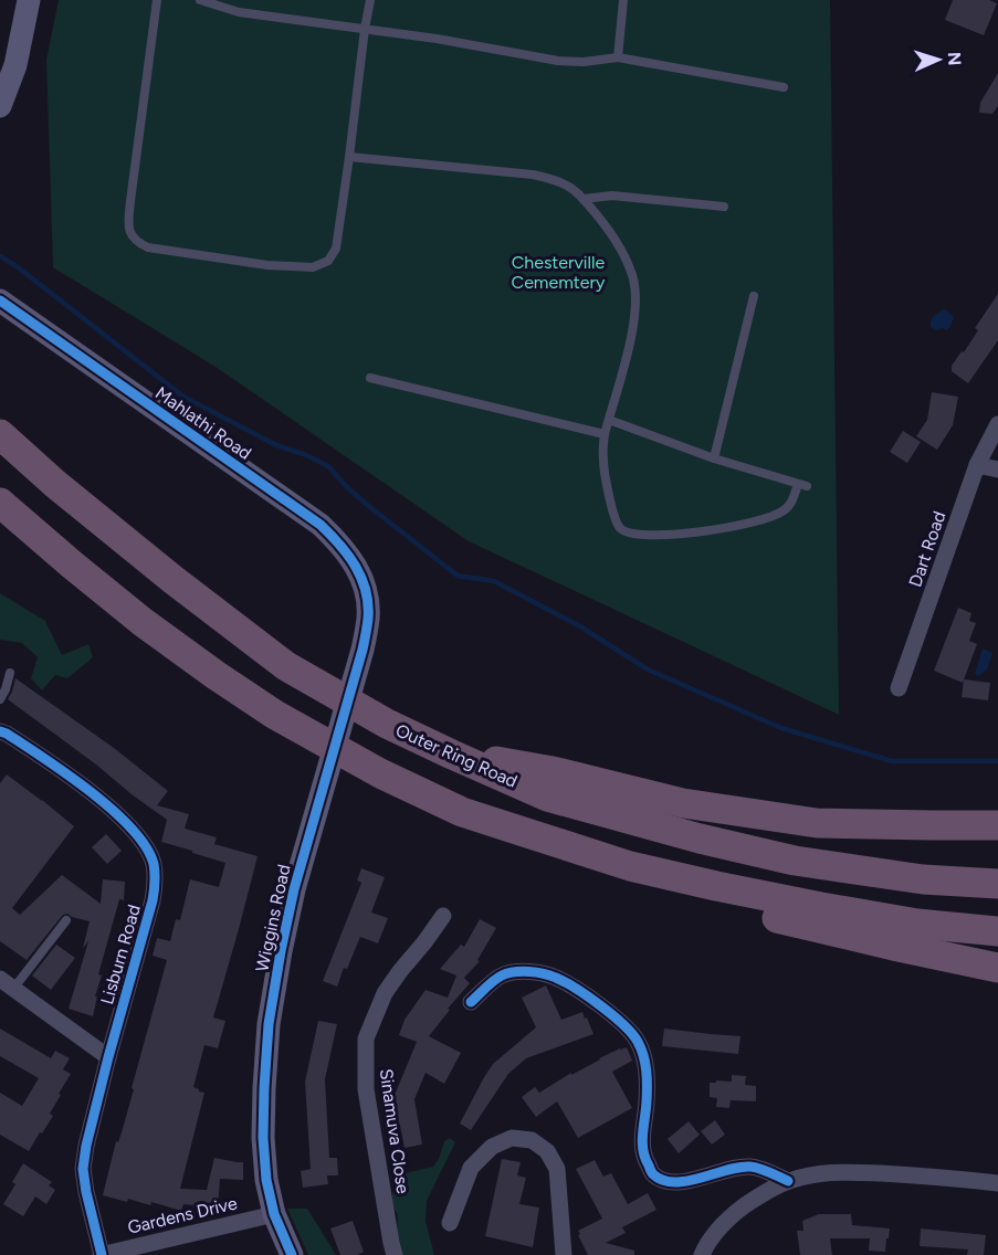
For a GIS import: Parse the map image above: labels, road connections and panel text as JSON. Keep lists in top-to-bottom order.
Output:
{
  "streets": {
    "highway": ["Outer Ring Road"],
    "street": [
      "Mahlathi Road",
      "Dart Road",
      "Wiggins Road",
      "Lisburn Road",
      "Sinamuva Close",
      "Gardens Drive"
    ]
  },
  "crossings": [
    ["Mahlathi Road", "Wiggins Road"],
    ["Wiggins Road", "Gardens Drive"],
    ["Lisburn Road", "Gardens Drive"]
  ],
  "parks": ["Chesterville Cememtery"],
  "north": "right"
}
